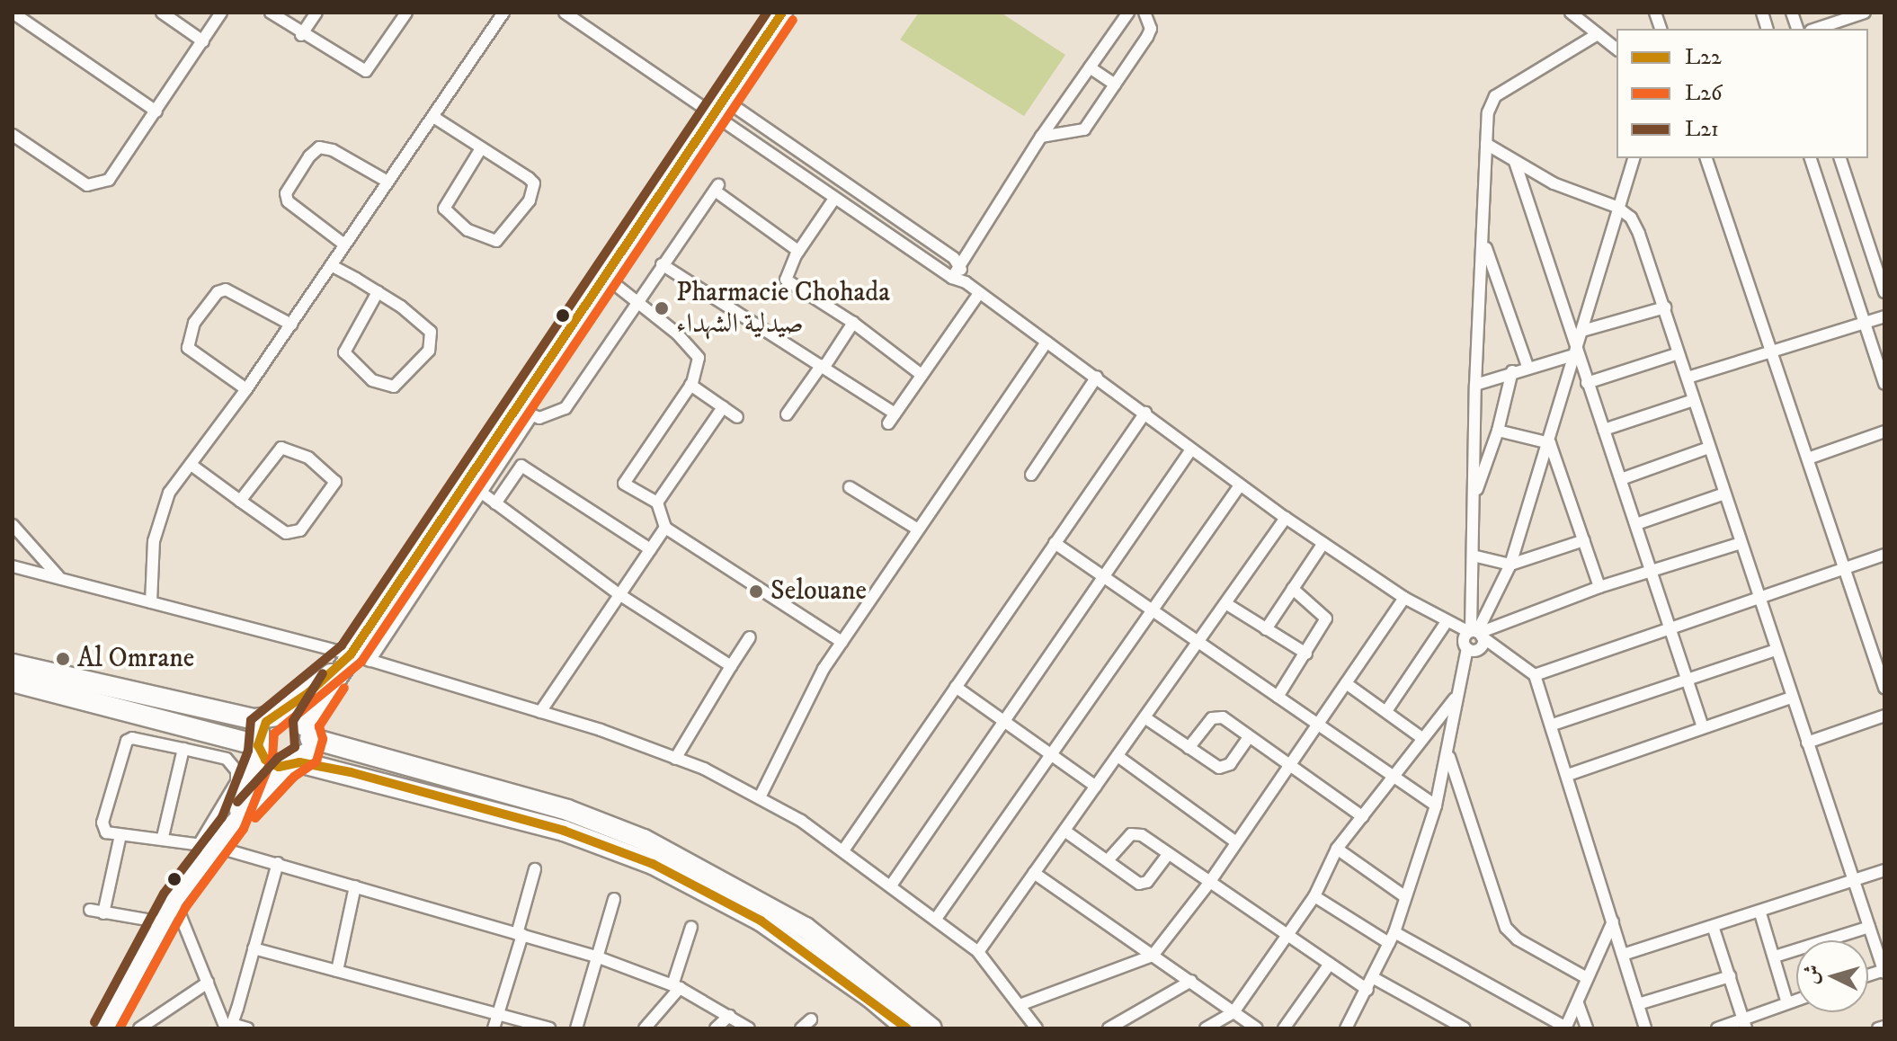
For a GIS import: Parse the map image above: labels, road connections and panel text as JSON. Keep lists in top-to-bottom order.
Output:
{
  "places": ["Pharmacie Chohada صيدلية الشهداء", "Selouane", "Al Omrane"],
  "lines": ["transit line L22", "transit line L21", "transit line L26"],
  "legend": ["L22", "L26", "L21"],
  "north": "left"
}
